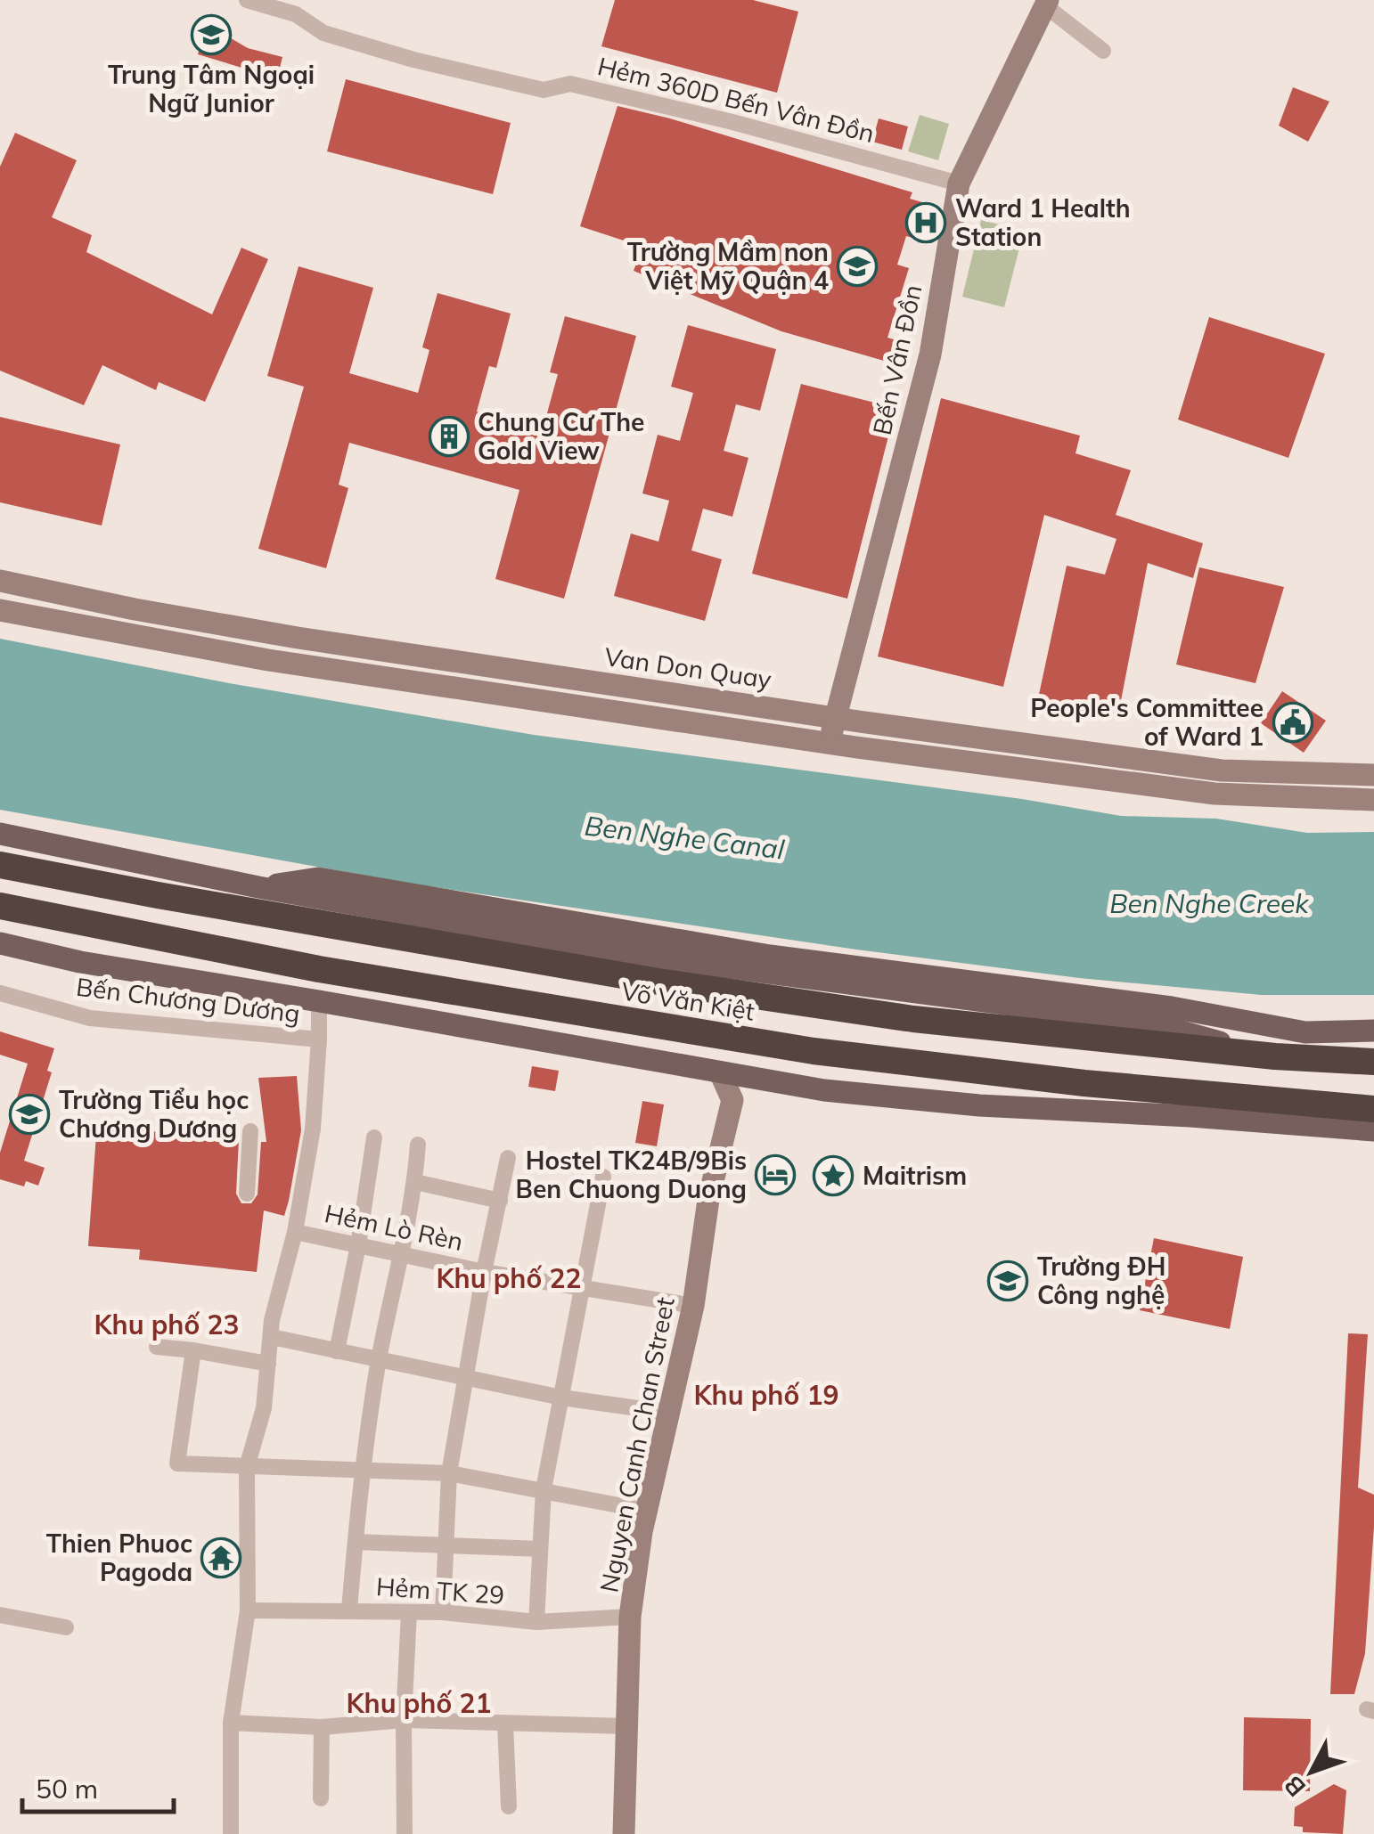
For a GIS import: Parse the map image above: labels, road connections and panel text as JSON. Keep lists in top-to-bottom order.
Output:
{
  "streets": {
    "highway": ["Võ Văn Kiệt"],
    "main road": ["Bến Vân Đồn", "Van Don Quay", "Nguyen Canh Chan Street"],
    "street": [
      "Hẻm 360D Bến Vân Đồn",
      "Bến Chương Dương",
      "Hẻm Lò Rèn",
      "Hẻm TK 29"
    ]
  },
  "crossings": [
    ["Hẻm 360D Bến Vân Đồn", "Bến Vân Đồn"],
    ["Bến Vân Đồn", "Van Don Quay"],
    ["Hẻm Lò Rèn", "Nguyen Canh Chan Street"],
    ["Nguyen Canh Chan Street", "Hẻm TK 29"]
  ],
  "districts": [
    "Khu phố 22",
    "Khu phố 23",
    "Khu phố 19",
    "Khu phố 21"
  ],
  "water": ["Ben Nghe Canal", "Ben Nghe Creek"],
  "places": {
    "school or university": [
      "Trung Tâm Ngoại Ngữ Junior",
      "Trường Mầm non Việt Mỹ Quận 4",
      "Trường Tiểu học Chương Dương",
      "Trường ĐH Công nghệ"
    ],
    "hospital": ["Ward 1 Health Station"],
    "building": ["Chung Cư The Gold View"],
    "public building": ["People's Committee of Ward 1"],
    "hotel": ["Hostel TK24B/9Bis Ben Chuong Duong"],
    "place": ["Maitrism"],
    "temple": ["Thien Phuoc Pagoda"]
  },
  "scale_bar": "50 m",
  "north": "bottom left"
}
